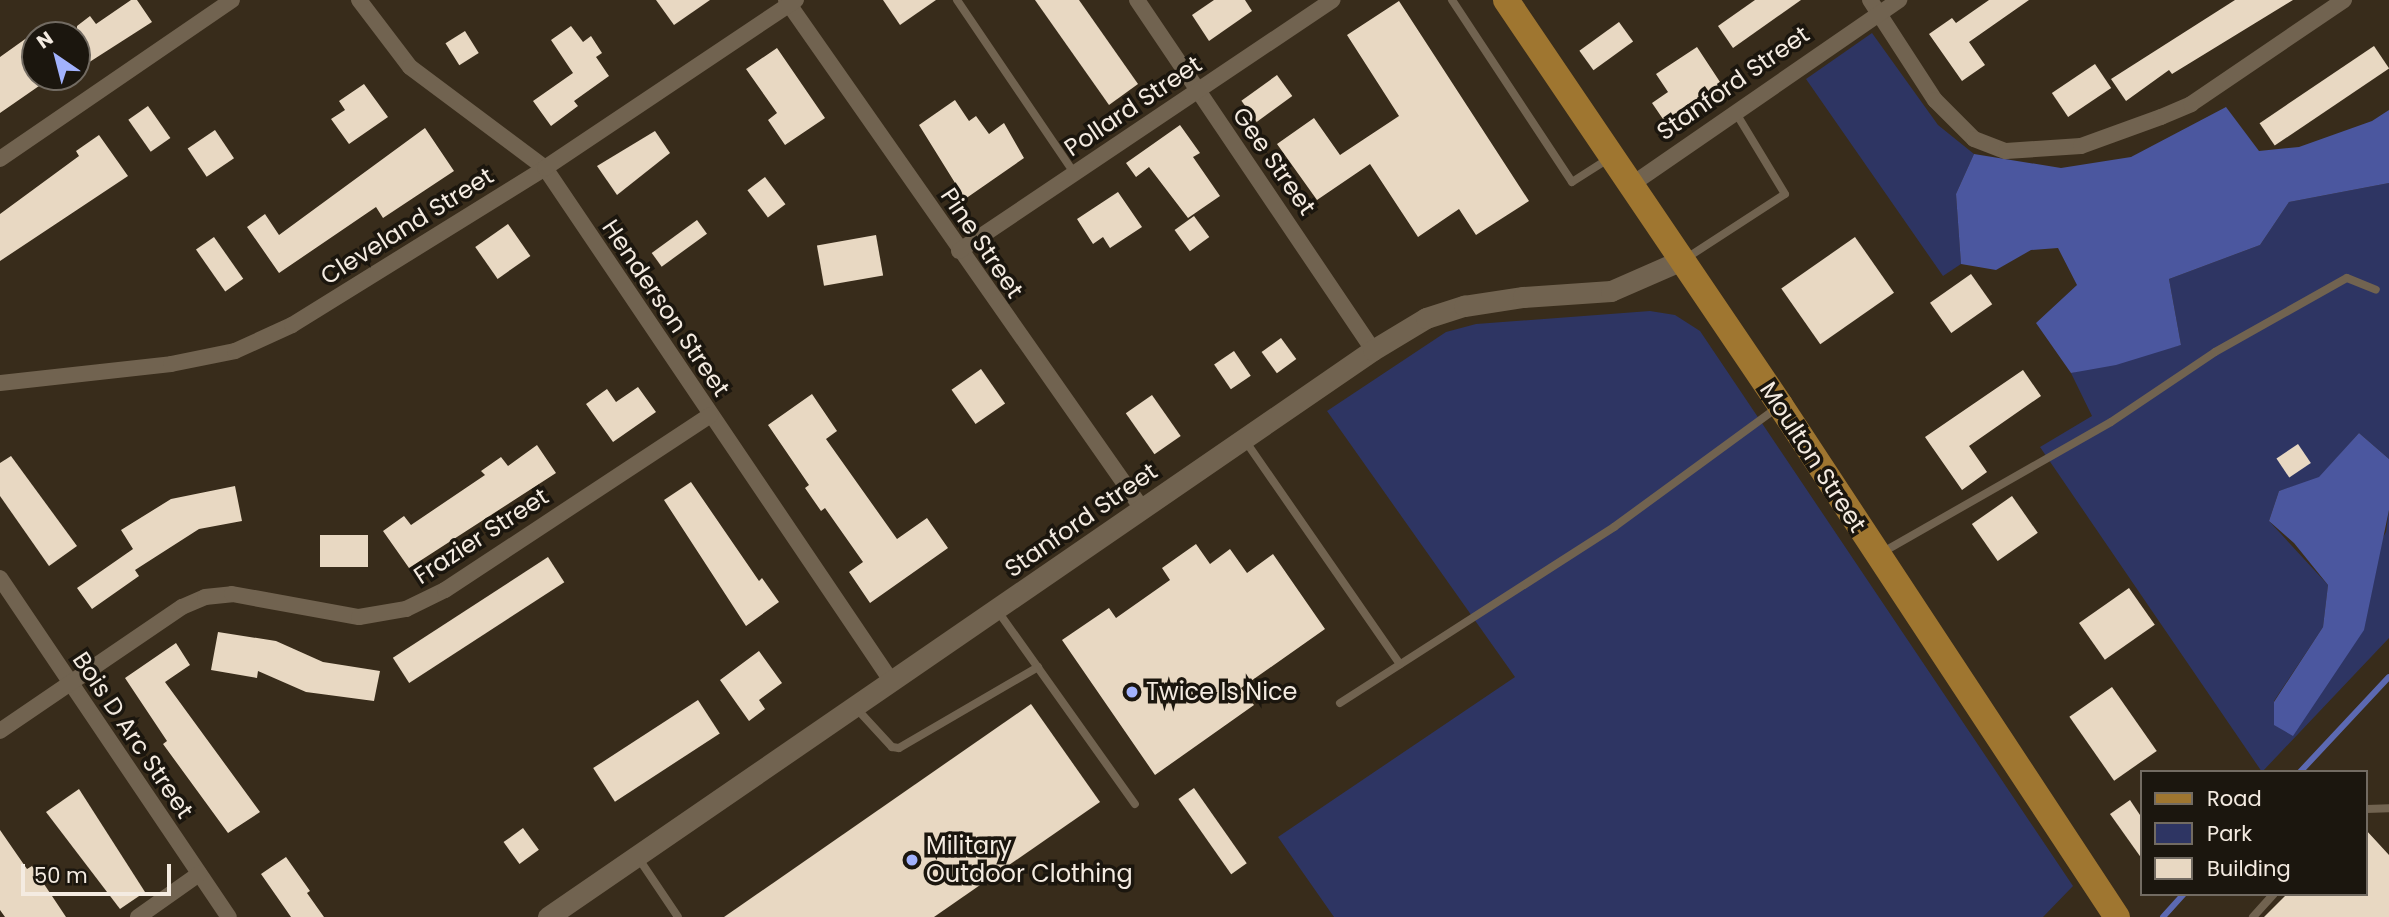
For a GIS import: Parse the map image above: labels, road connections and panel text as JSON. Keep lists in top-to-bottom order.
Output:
{
  "streets": {
    "main road": ["Moulton Street"],
    "street": [
      "Stanford Street",
      "Pollard Street",
      "Gee Street",
      "Cleveland Street",
      "Pine Street",
      "Henderson Street",
      "Frazier Street",
      "Bois D Arc Street"
    ]
  },
  "crossings": [
    ["Stanford Street", "Gee Street"],
    ["Stanford Street", "Pine Street"],
    ["Stanford Street", "Henderson Street"],
    ["Stanford Street", "Moulton Street"],
    ["Pollard Street", "Gee Street"],
    ["Pollard Street", "Pine Street"],
    ["Cleveland Street", "Pine Street"],
    ["Cleveland Street", "Henderson Street"],
    ["Henderson Street", "Frazier Street"],
    ["Frazier Street", "Bois D Arc Street"]
  ],
  "places": ["Twice Is Nice", "Military Outdoor Clothing"],
  "legend": ["Road", "Park", "Building"],
  "scale_bar": "50 m",
  "north": "top left"
}
